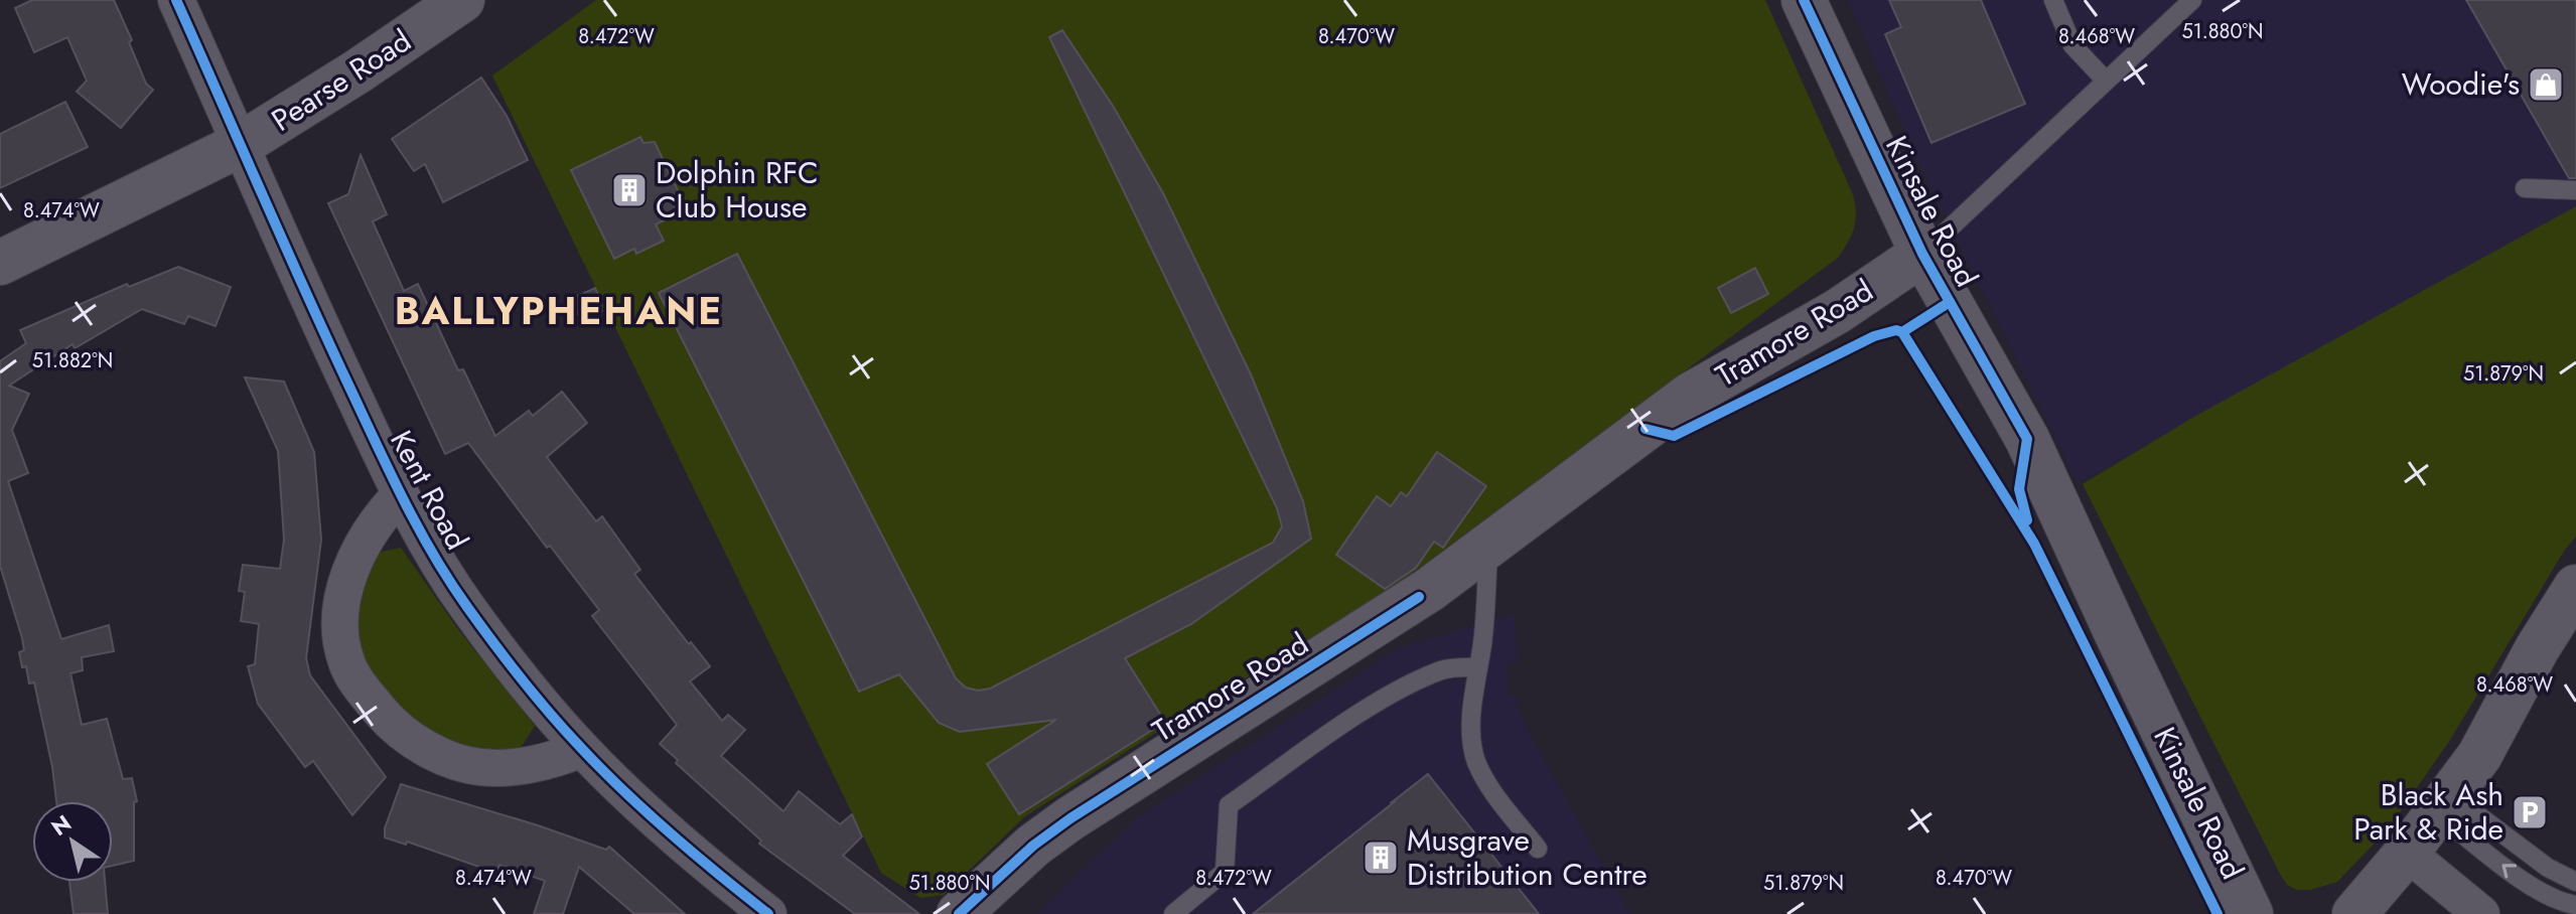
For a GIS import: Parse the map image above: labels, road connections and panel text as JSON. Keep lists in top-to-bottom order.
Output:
{
  "streets": {
    "street": [
      "Pearse Road",
      "Kinsale Road",
      "Tramore Road",
      "Kent Road"
    ]
  },
  "crossings": [
    ["Pearse Road", "Kent Road"],
    ["Kinsale Road", "Tramore Road"]
  ],
  "districts": ["BALLYPHEHANE"],
  "places": {
    "shop": ["Woodie's"],
    "building": ["Dolphin RFC Club House", "Musgrave Distribution Centre"],
    "parking": ["Black Ash Park & Ride"]
  },
  "north": "top left",
  "coordinates": [
    "51.880°N",
    "8.472°W",
    "8.470°W",
    "8.468°W",
    "8.474°W",
    "51.882°N",
    "51.879°N"
  ]
}
